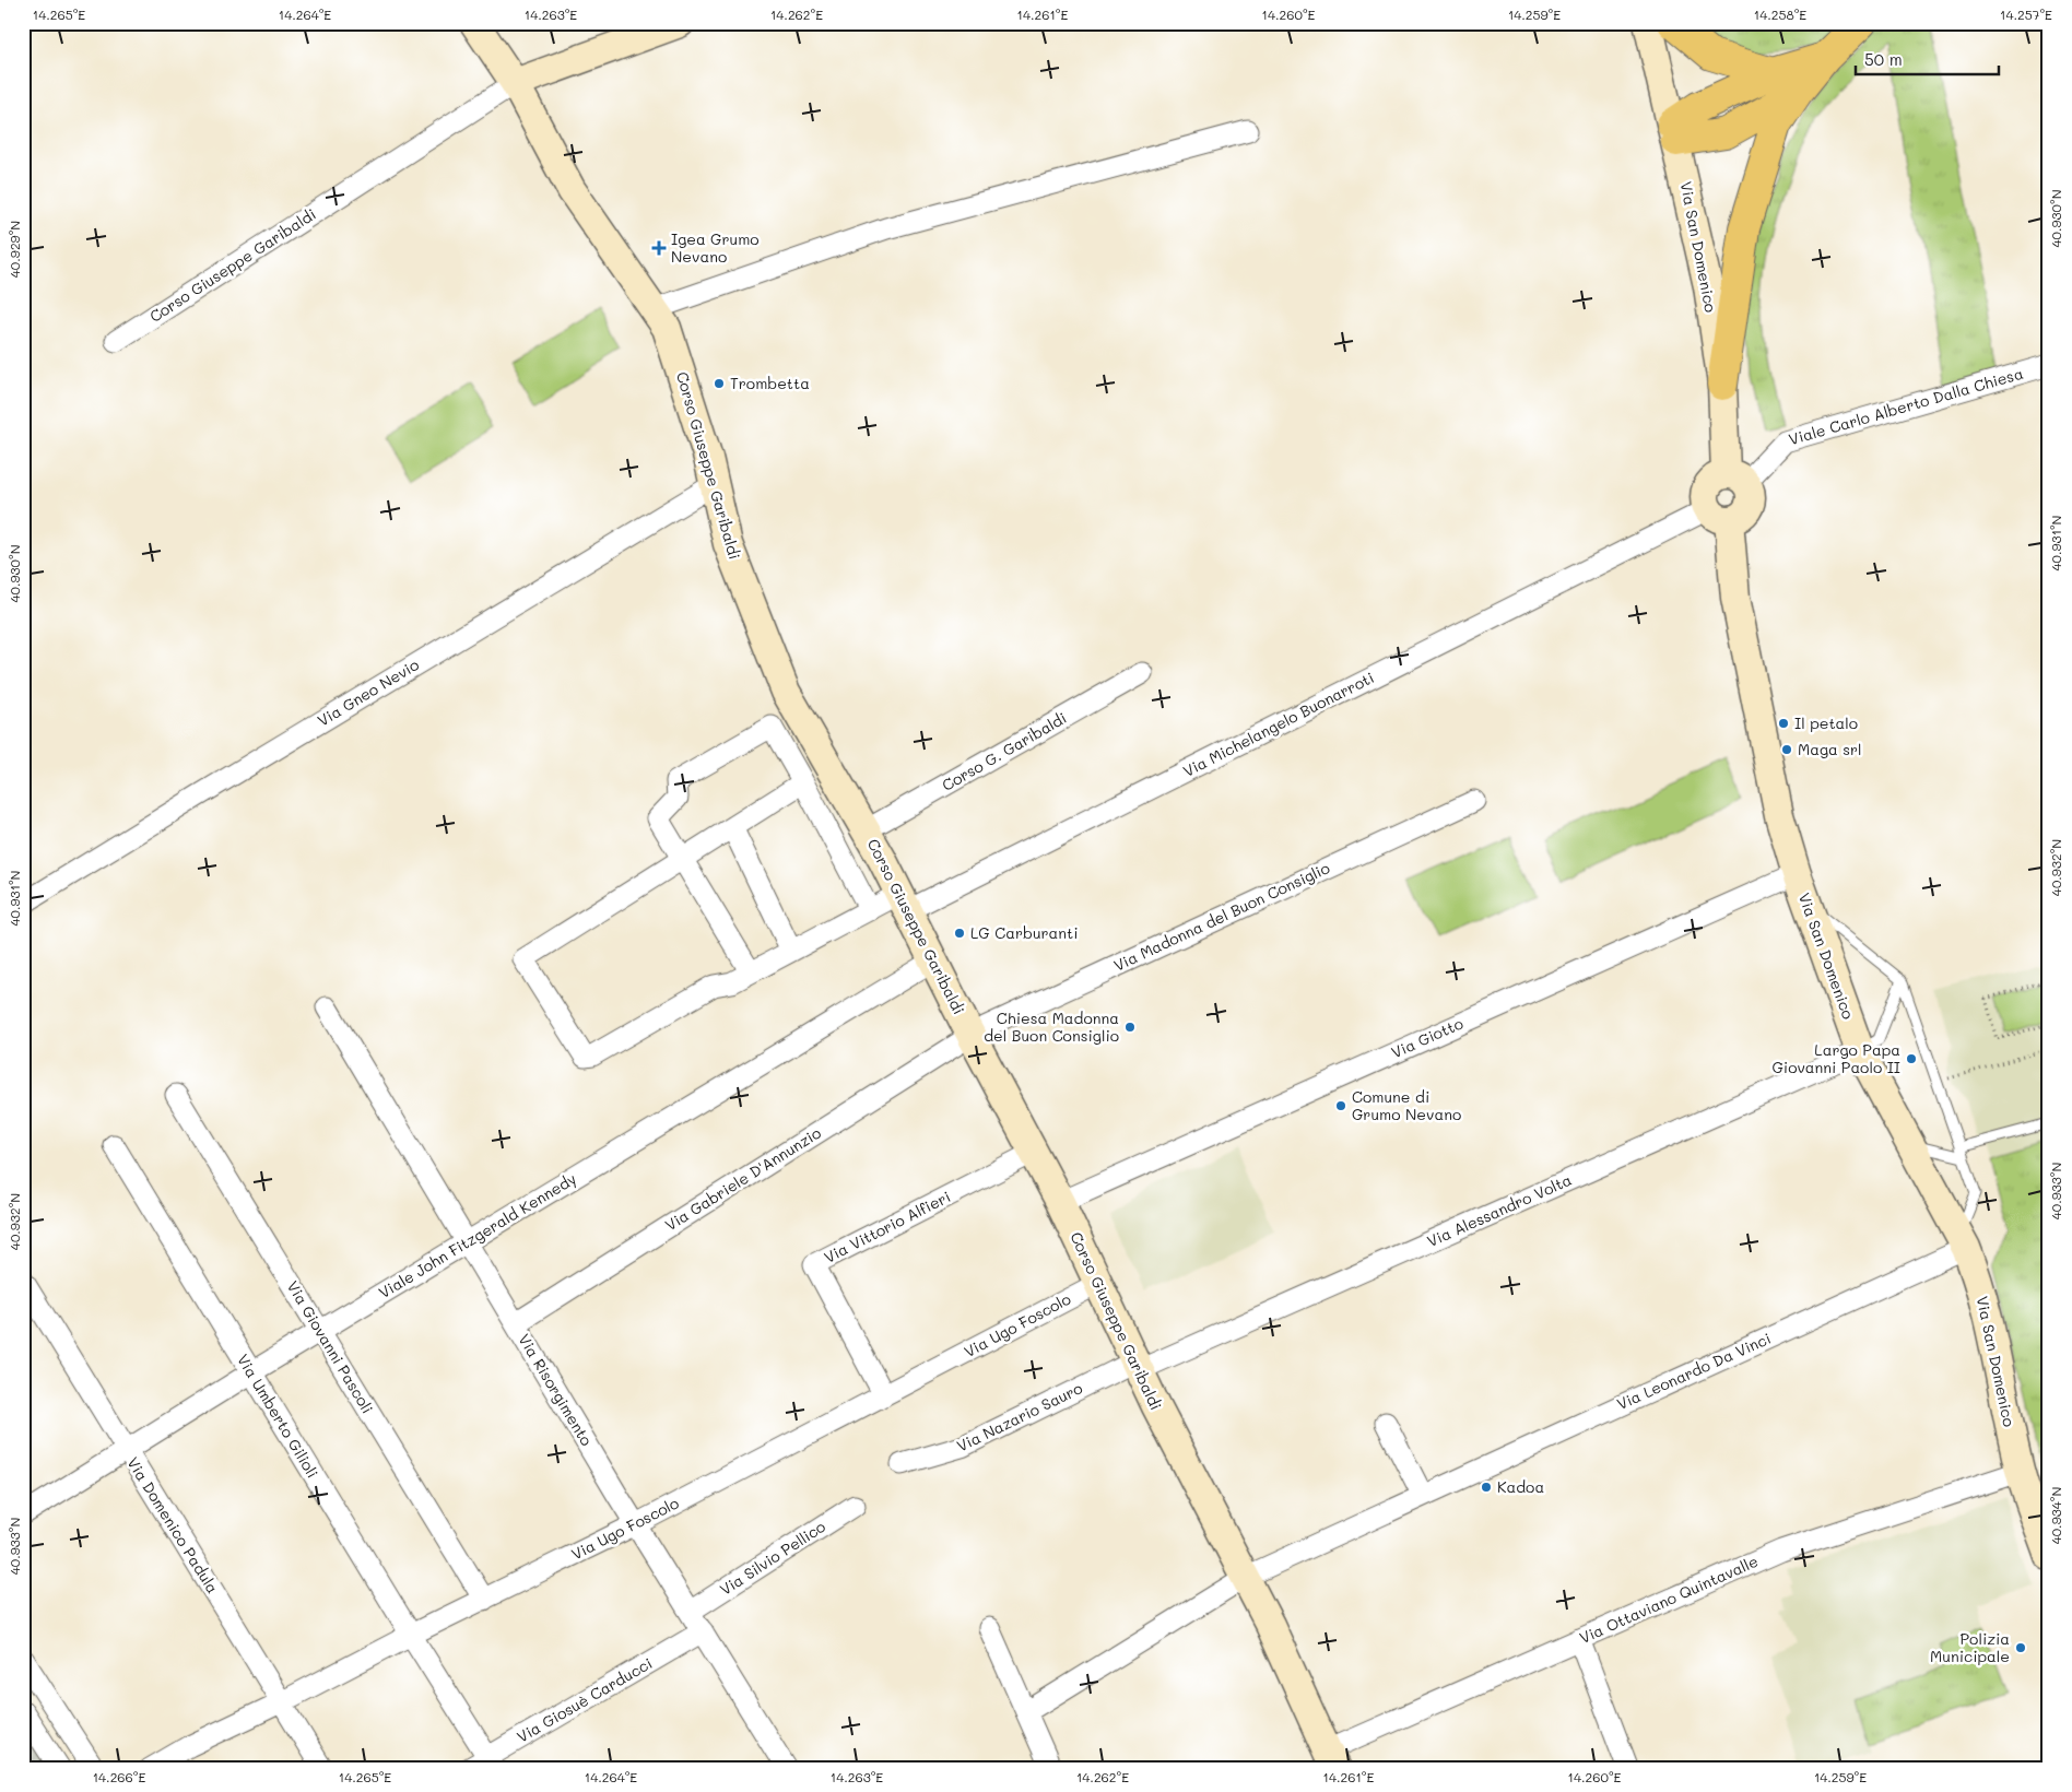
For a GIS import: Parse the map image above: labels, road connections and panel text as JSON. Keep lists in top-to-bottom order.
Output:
{
  "streets": {
    "street": [
      "Via San Domenico",
      "Corso Giuseppe Garibaldi",
      "Viale Carlo Alberto Dalla Chiesa",
      "Via Gneo Nevio",
      "Via Michelangelo Buonarroti",
      "Corso G. Garibaldi",
      "Via Madonna del Buon Consiglio",
      "Via Giotto",
      "Via Gabriele D'Annunzio",
      "Via Alessandro Volta",
      "Via Vittorio Alfieri",
      "Viale John Fitzgerald Kennedy",
      "Via Ugo Foscolo",
      "Via Giovanni Pascoli",
      "Via Leonardo Da Vinci",
      "Via Risorgimento",
      "Via Umberto Gilioli",
      "Via Nazario Sauro",
      "Via Domenico Padula",
      "Via Silvio Pellico",
      "Via Ottaviano Quintavalle",
      "Via Giosuè Carducci"
    ]
  },
  "crossings": [
    ["Via San Domenico", "Viale Carlo Alberto Dalla Chiesa"],
    ["Via San Domenico", "Via Michelangelo Buonarroti"],
    ["Via San Domenico", "Via Giotto"],
    ["Via San Domenico", "Via Alessandro Volta"],
    ["Via San Domenico", "Via Leonardo Da Vinci"],
    ["Via San Domenico", "Via Ottaviano Quintavalle"],
    ["Corso Giuseppe Garibaldi", "Via Gneo Nevio"],
    ["Corso Giuseppe Garibaldi", "Via Michelangelo Buonarroti"],
    ["Corso Giuseppe Garibaldi", "Corso G. Garibaldi"],
    ["Corso Giuseppe Garibaldi", "Via Madonna del Buon Consiglio"],
    ["Corso Giuseppe Garibaldi", "Via Giotto"],
    ["Corso Giuseppe Garibaldi", "Via Gabriele D'Annunzio"],
    ["Corso Giuseppe Garibaldi", "Via Alessandro Volta"],
    ["Corso Giuseppe Garibaldi", "Via Vittorio Alfieri"],
    ["Corso Giuseppe Garibaldi", "Viale John Fitzgerald Kennedy"],
    ["Corso Giuseppe Garibaldi", "Via Ugo Foscolo"],
    ["Corso Giuseppe Garibaldi", "Via Leonardo Da Vinci"],
    ["Corso Giuseppe Garibaldi", "Via Nazario Sauro"],
    ["Corso Giuseppe Garibaldi", "Via Ottaviano Quintavalle"],
    ["Viale Carlo Alberto Dalla Chiesa", "Via Michelangelo Buonarroti"],
    ["Via Madonna del Buon Consiglio", "Via Gabriele D'Annunzio"],
    ["Via Gabriele D'Annunzio", "Via Risorgimento"],
    ["Via Alessandro Volta", "Via Nazario Sauro"],
    ["Via Vittorio Alfieri", "Via Ugo Foscolo"],
    ["Viale John Fitzgerald Kennedy", "Via Giovanni Pascoli"],
    ["Viale John Fitzgerald Kennedy", "Via Risorgimento"],
    ["Viale John Fitzgerald Kennedy", "Via Umberto Gilioli"],
    ["Viale John Fitzgerald Kennedy", "Via Domenico Padula"],
    ["Via Ugo Foscolo", "Via Giovanni Pascoli"],
    ["Via Ugo Foscolo", "Via Risorgimento"],
    ["Via Ugo Foscolo", "Via Umberto Gilioli"],
    ["Via Ugo Foscolo", "Via Domenico Padula"],
    ["Via Risorgimento", "Via Silvio Pellico"],
    ["Via Risorgimento", "Via Giosuè Carducci"],
    ["Via Umberto Gilioli", "Via Giosuè Carducci"]
  ],
  "places": {
    "health": ["Igea Grumo Nevano"],
    "other": [
      "Trombetta",
      "Il petalo",
      "Maga srl",
      "LG Carburanti",
      "Chiesa Madonna del Buon Consiglio",
      "Largo Papa Giovanni Paolo II",
      "Comune di Grumo Nevano",
      "Kadoa",
      "Polizia Municipale"
    ]
  },
  "scale_bar": "50 m",
  "coordinates": [
    "14.265°E",
    "14.264°E",
    "14.263°E",
    "14.262°E",
    "14.261°E",
    "14.260°E",
    "14.259°E",
    "14.258°E",
    "14.257°E",
    "40.930°N",
    "40.929°N",
    "40.931°N",
    "40.932°N",
    "40.933°N",
    "40.934°N",
    "14.266°E"
  ]
}
